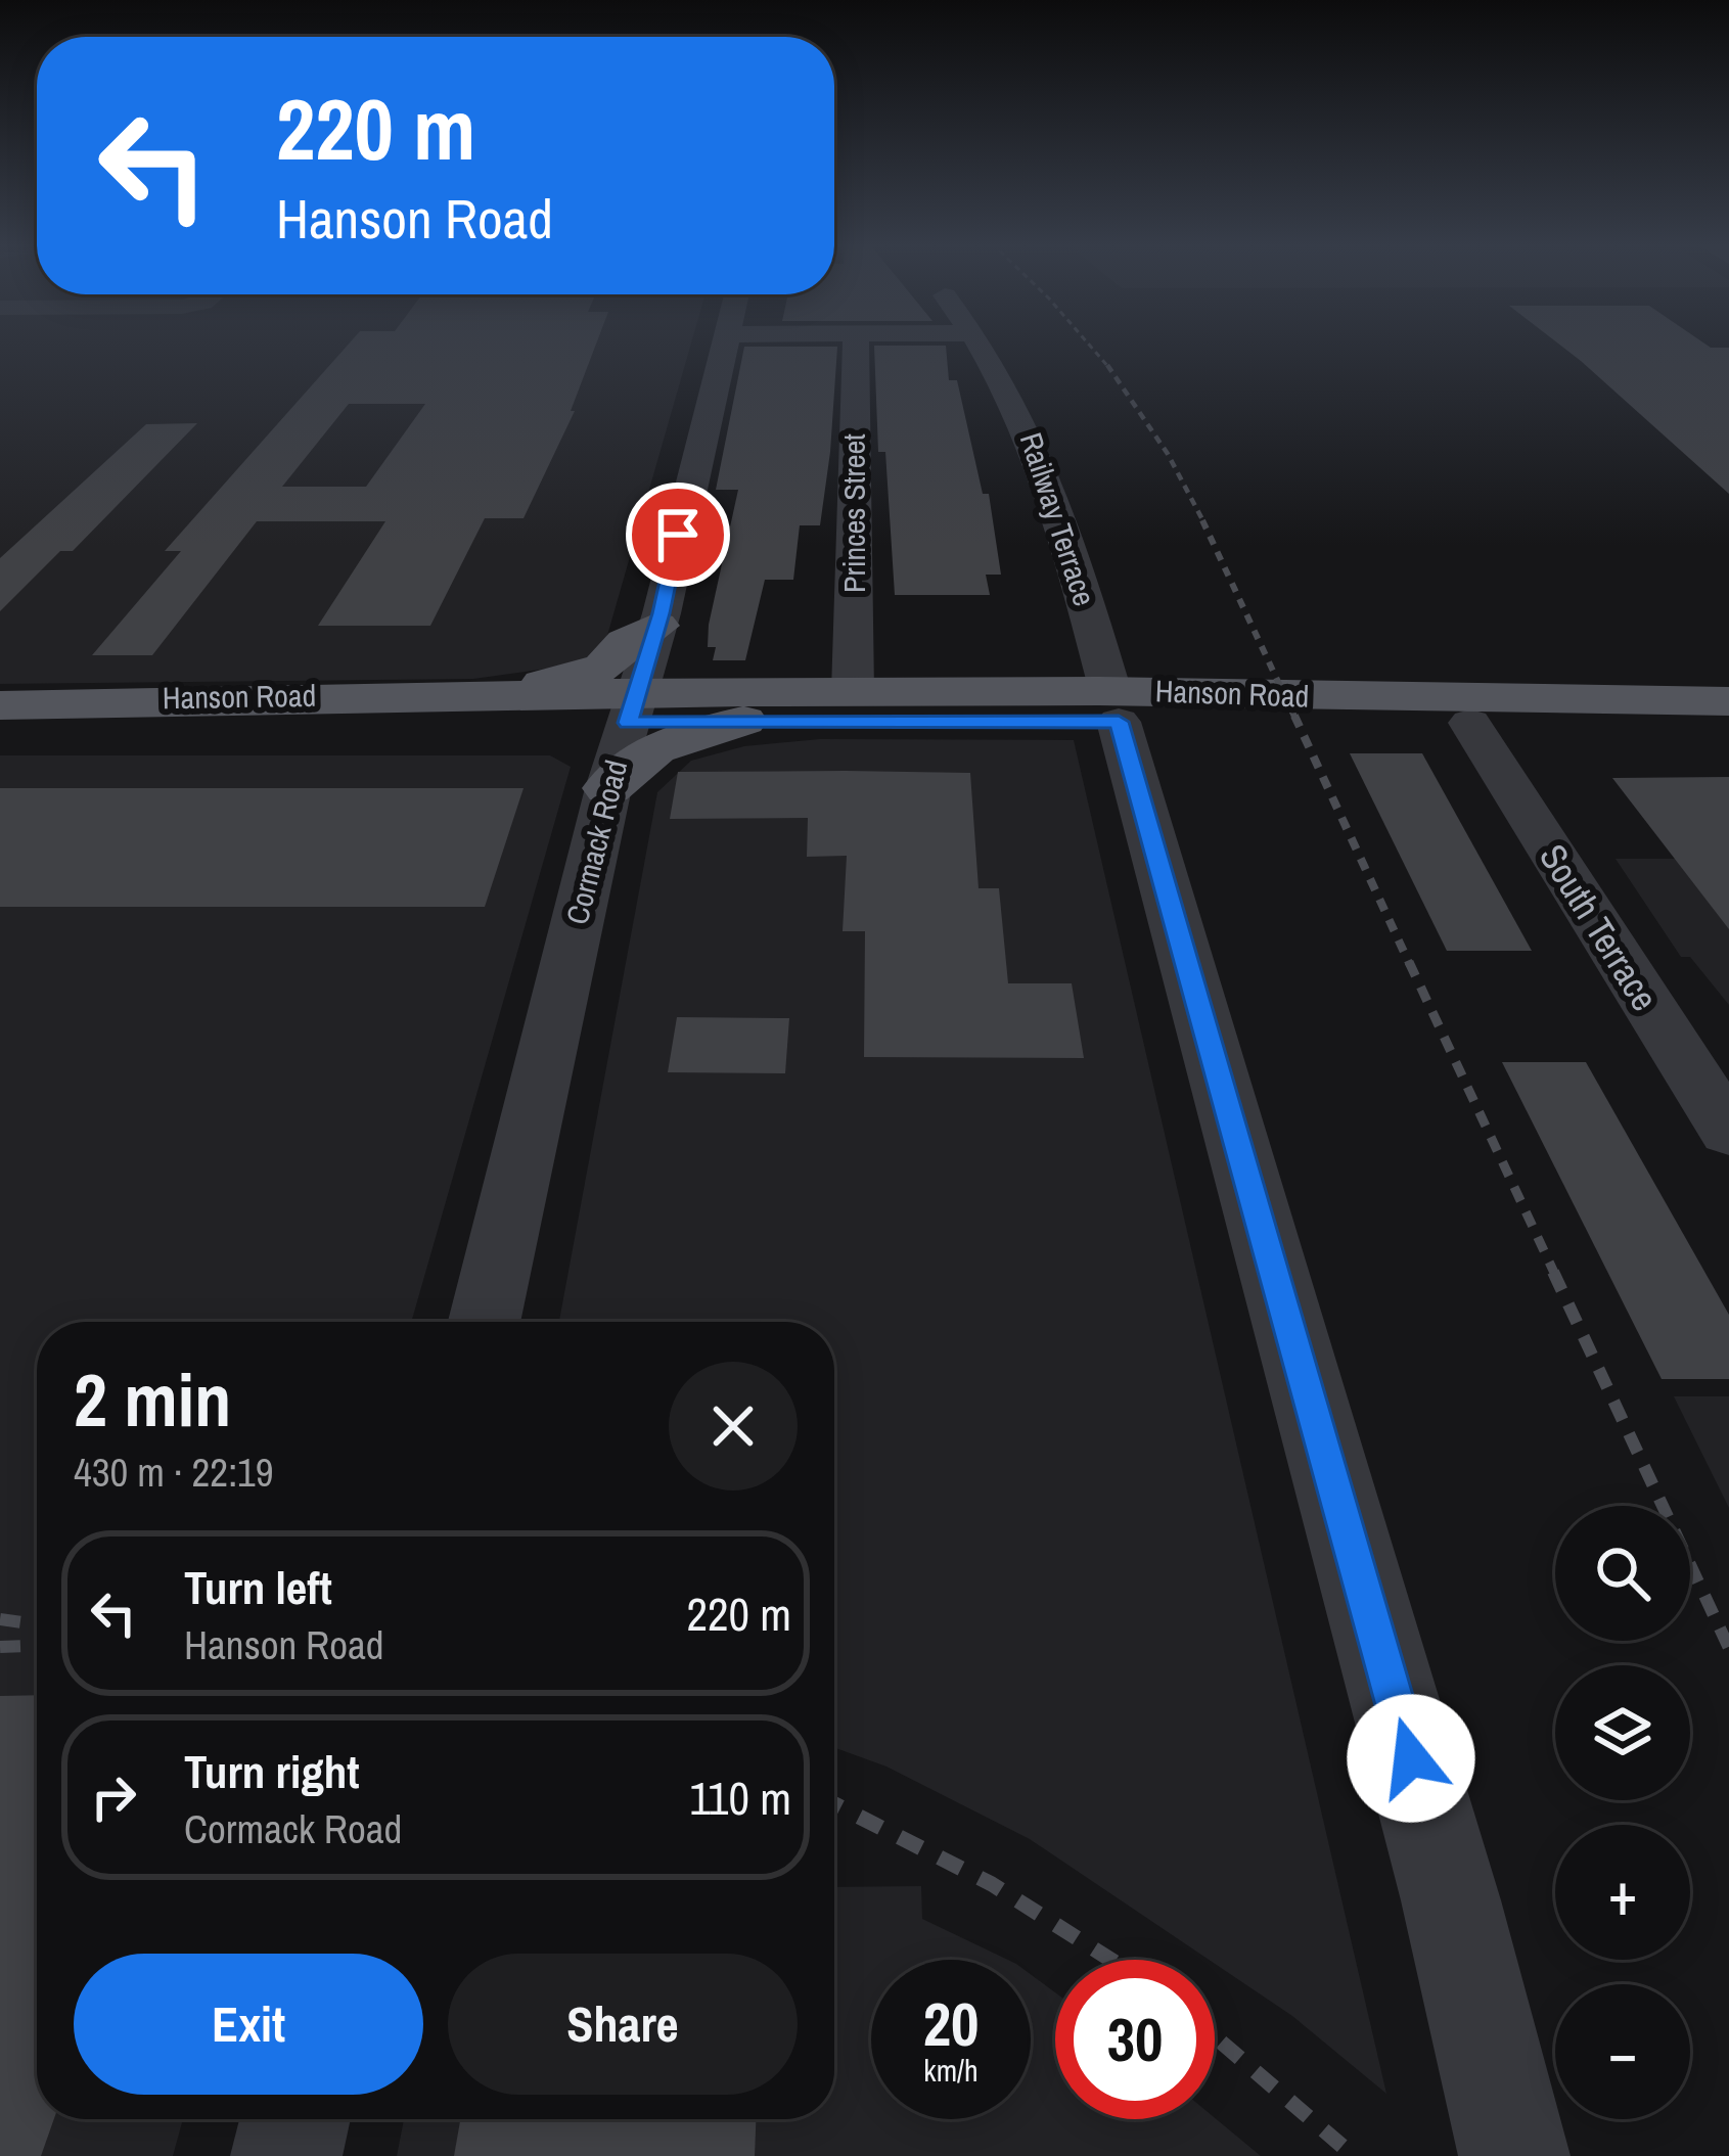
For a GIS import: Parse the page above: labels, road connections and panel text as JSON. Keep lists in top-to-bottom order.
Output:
{
  "streets": {
    "main road": ["Hanson Road"],
    "street": [
      "Princes Street",
      "Railway Terrace",
      "Cormack Road",
      "South Terrace"
    ]
  },
  "crossings": [
    ["Princes Street", "Hanson Road"],
    ["Railway Terrace", "Hanson Road"],
    ["Hanson Road", "Cormack Road"],
    ["Hanson Road", "South Terrace"]
  ],
  "page": {
    "turn": ["220 m", "Hanson Road"],
    "heading": ["2 min", "430 m · 22:19"],
    "map_buttons": ["+", "−"],
    "list": [
      {
        "name": "Turn left",
        "note": "Hanson Road",
        "value": "220 m"
      },
      {
        "name": "Turn right",
        "note": "Cormack Road",
        "value": "110 m"
      }
    ],
    "buttons": ["Exit", "Share"],
    "speed": "20 km/h",
    "limit": "30"
  }
}
